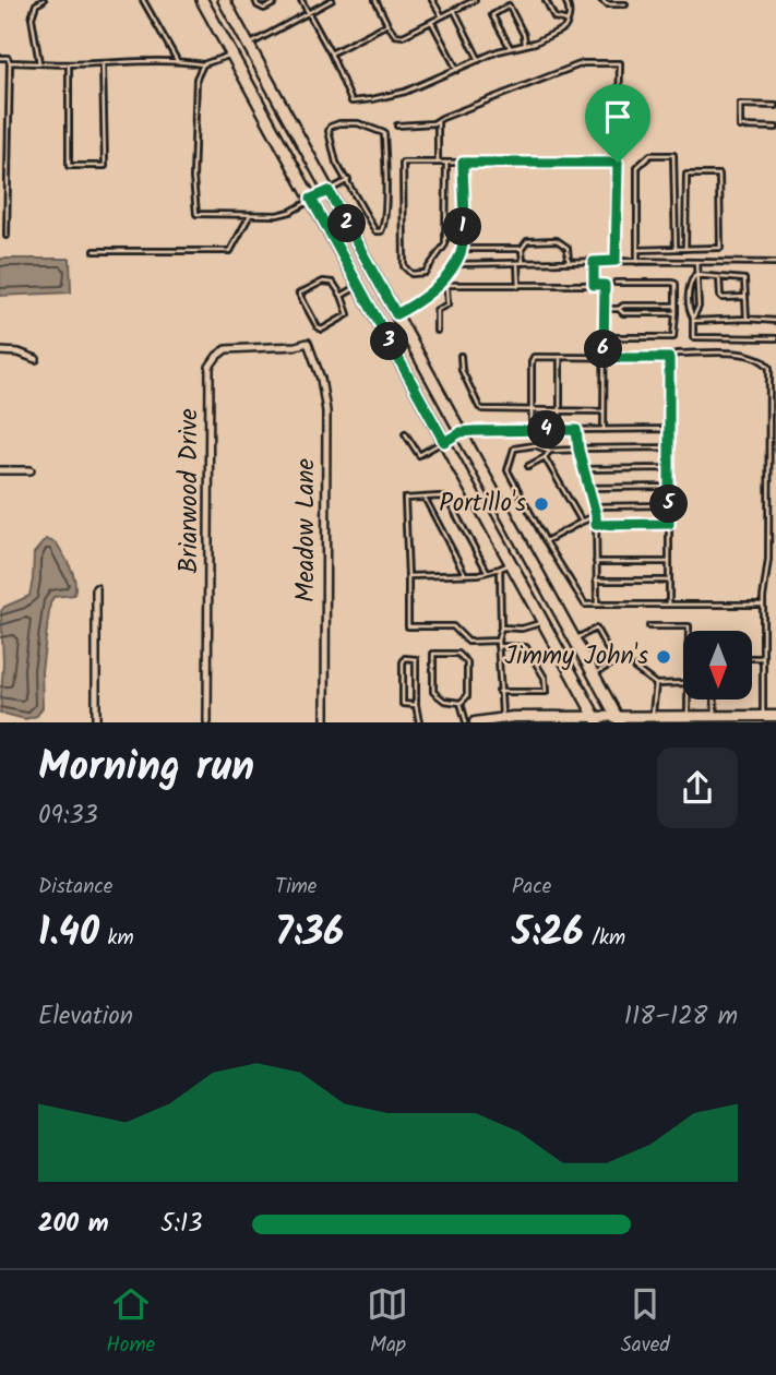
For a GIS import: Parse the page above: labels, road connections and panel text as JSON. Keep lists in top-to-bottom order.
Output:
{
  "streets": {
    "street": ["Briarwood Drive", "Meadow Lane"]
  },
  "crossings": [
    ["Briarwood Drive", "Meadow Lane"]
  ],
  "places": ["Portillo's", "Jimmy John's"],
  "north": "bottom",
  "page": {
    "pins": [
      "2",
      "1",
      "3",
      "6",
      "4",
      "5"
    ],
    "heading": ["Morning run", "09:33"],
    "stats": [
      ["Distance", "1.40 km"],
      ["Time", "7:36"],
      ["Pace", "5:26 /km"]
    ],
    "chart": ["Elevation", "118–128 m"],
    "list": [
      {
        "name": "200 m",
        "note": "5:13"
      }
    ],
    "tabs": ["Home", "Map", "Saved"]
  }
}
